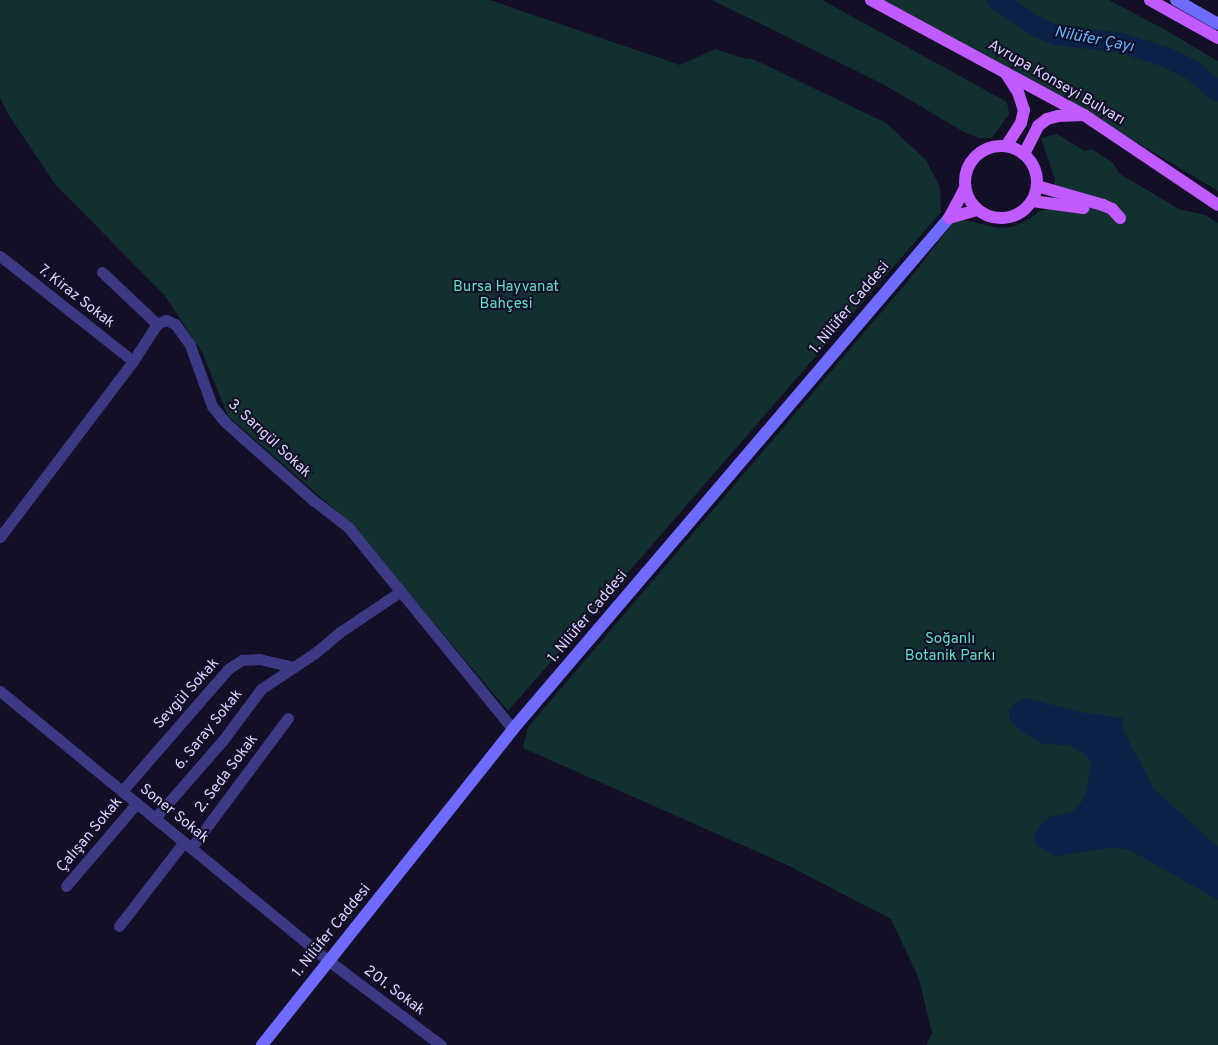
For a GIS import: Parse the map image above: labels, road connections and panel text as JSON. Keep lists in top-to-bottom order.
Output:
{
  "streets": {
    "main road": ["Avrupa Konseyi Bulvarı", "1. Nilüfer Caddesi"],
    "street": [
      "7. Kiraz Sokak",
      "3. Sarıgül Sokak",
      "Sevgül Sokak",
      "6. Saray Sokak",
      "2. Seda Sokak",
      "Soner Sokak",
      "Çalışan Sokak",
      "201. Sokak"
    ]
  },
  "crossings": [
    ["1. Nilüfer Caddesi", "3. Sarıgül Sokak"],
    ["1. Nilüfer Caddesi", "Soner Sokak"],
    ["1. Nilüfer Caddesi", "201. Sokak"],
    ["3. Sarıgül Sokak", "6. Saray Sokak"],
    ["Sevgül Sokak", "6. Saray Sokak"],
    ["Sevgül Sokak", "Soner Sokak"],
    ["6. Saray Sokak", "Soner Sokak"],
    ["2. Seda Sokak", "Soner Sokak"],
    ["Soner Sokak", "Çalışan Sokak"],
    ["Soner Sokak", "201. Sokak"]
  ],
  "water": ["Nilüfer Çayı"],
  "parks": ["Bursa Hayvanat Bahçesi", "Soğanlı Botanik Parkı"]
}
